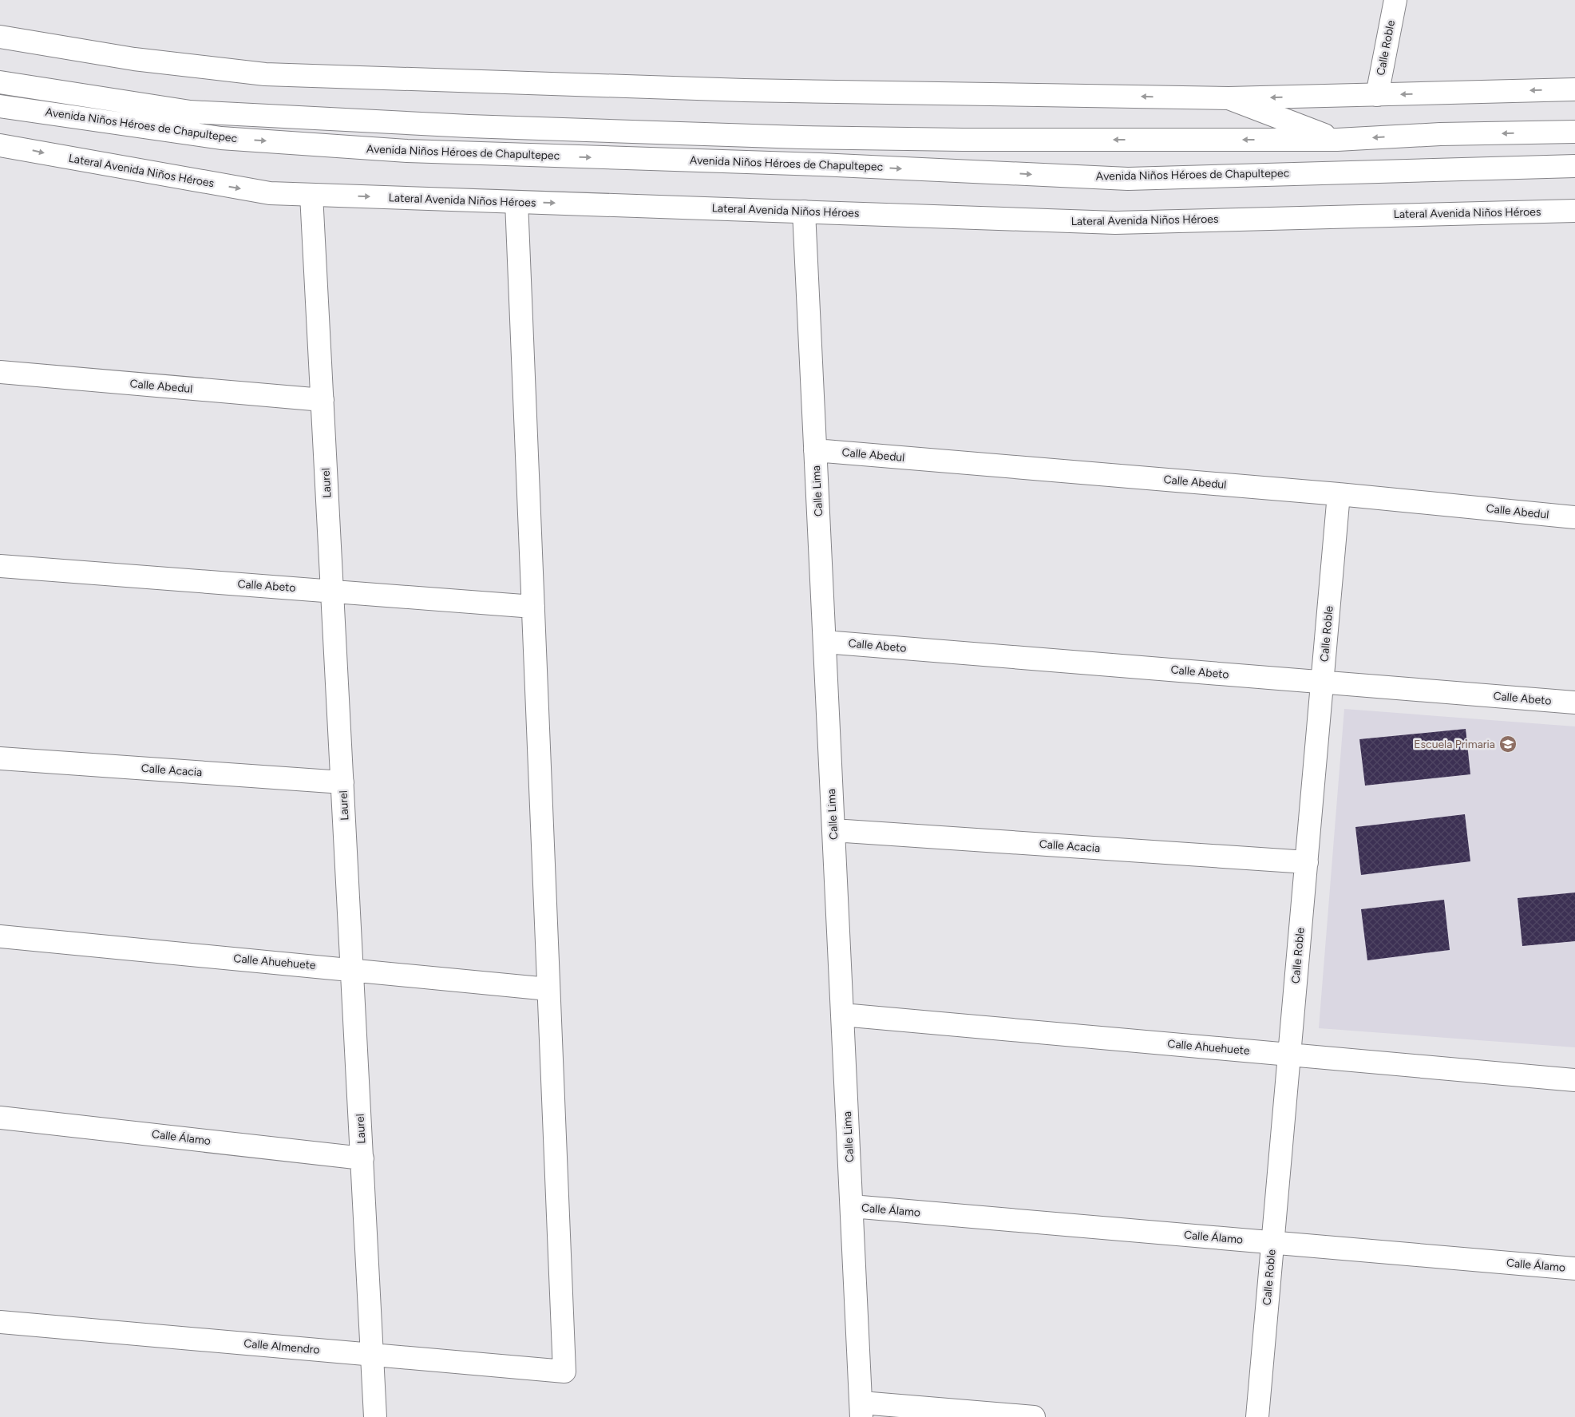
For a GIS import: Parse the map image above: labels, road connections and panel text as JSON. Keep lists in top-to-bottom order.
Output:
{
  "streets": {
    "street": [
      "Calle Roble",
      "Avenida Niños Héroes de Chapultepec",
      "Lateral Avenida Niños Héroes",
      "Calle Abedul",
      "Laurel",
      "Calle Lima",
      "Calle Abeto",
      "Calle Acacia",
      "Calle Ahuehuete",
      "Calle Álamo",
      "Calle Almendro"
    ]
  },
  "crossings": [
    ["Calle Roble", "Calle Abedul"],
    ["Calle Roble", "Calle Abeto"],
    ["Calle Roble", "Calle Acacia"],
    ["Calle Roble", "Calle Ahuehuete"],
    ["Calle Roble", "Calle Álamo"],
    ["Lateral Avenida Niños Héroes", "Laurel"],
    ["Lateral Avenida Niños Héroes", "Calle Lima"],
    ["Calle Abedul", "Laurel"],
    ["Calle Abedul", "Calle Lima"],
    ["Laurel", "Calle Abeto"],
    ["Laurel", "Calle Acacia"],
    ["Laurel", "Calle Ahuehuete"],
    ["Laurel", "Calle Álamo"],
    ["Laurel", "Calle Almendro"],
    ["Calle Lima", "Calle Abeto"],
    ["Calle Lima", "Calle Acacia"],
    ["Calle Lima", "Calle Ahuehuete"],
    ["Calle Lima", "Calle Álamo"],
    ["Calle Ahuehuete", "Calle Almendro"]
  ],
  "places": {
    "school or university": ["Escuela Primaria"]
  }
}
